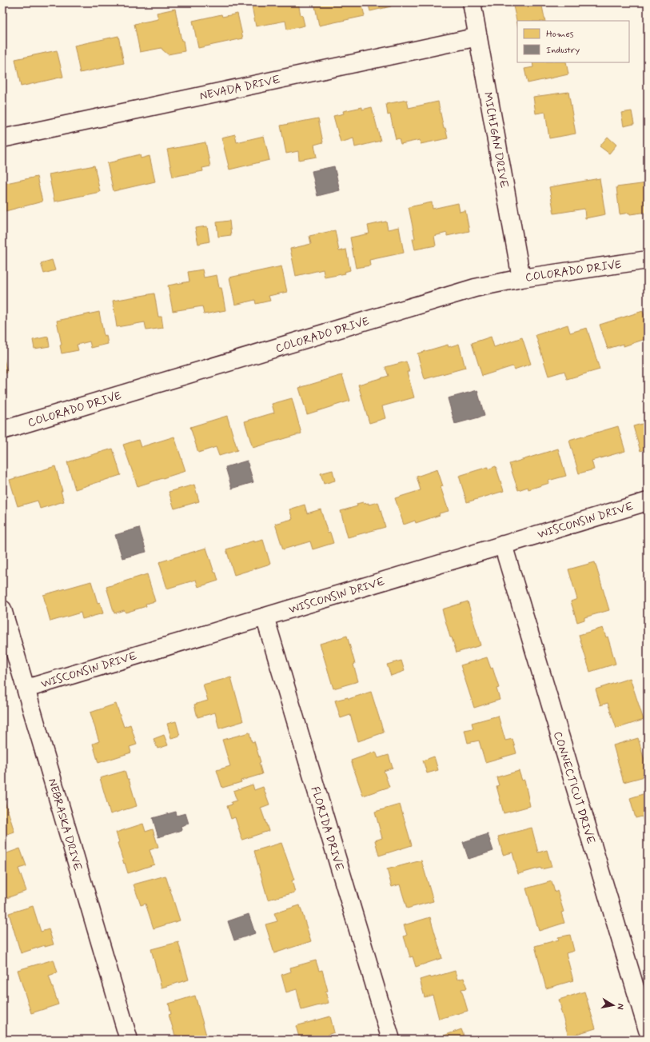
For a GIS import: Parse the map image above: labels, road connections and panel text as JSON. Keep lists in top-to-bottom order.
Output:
{
  "streets": {
    "street": [
      "NEVADA DRIVE",
      "MICHIGAN DRIVE",
      "COLORADO DRIVE",
      "WISCONSIN DRIVE",
      "CONNECTICUT DRIVE",
      "NEBRASKA DRIVE",
      "FLORIDA DRIVE"
    ]
  },
  "crossings": [
    ["NEVADA DRIVE", "MICHIGAN DRIVE"],
    ["MICHIGAN DRIVE", "COLORADO DRIVE"],
    ["WISCONSIN DRIVE", "CONNECTICUT DRIVE"],
    ["WISCONSIN DRIVE", "NEBRASKA DRIVE"],
    ["WISCONSIN DRIVE", "FLORIDA DRIVE"]
  ],
  "legend": ["Homes", "Industry"],
  "north": "right"
}
